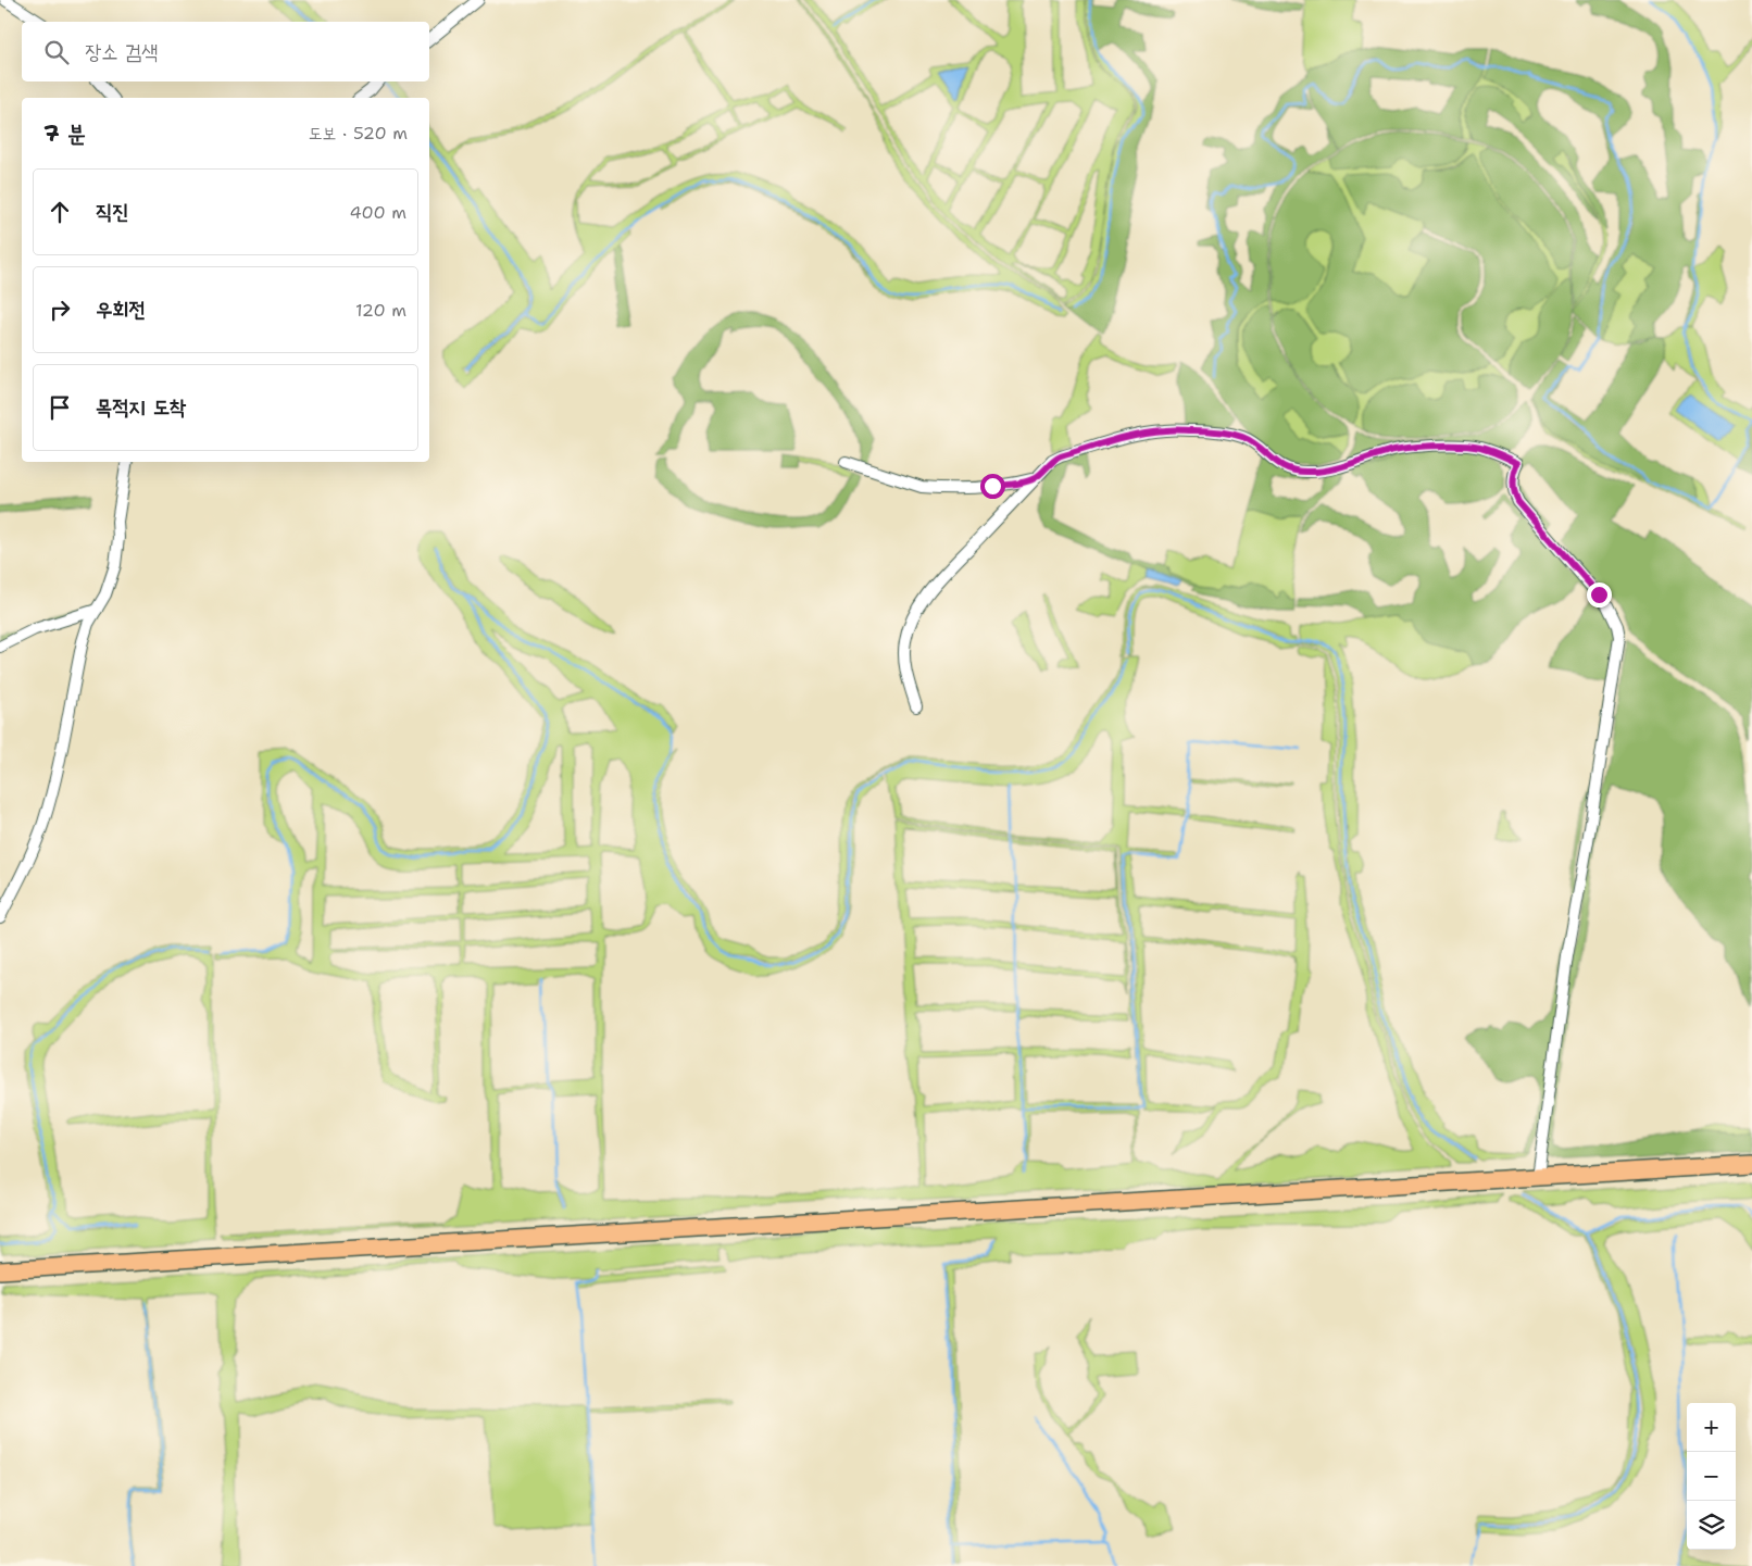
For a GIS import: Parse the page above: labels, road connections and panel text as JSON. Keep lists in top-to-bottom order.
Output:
{
  "page": {
    "search": "장소 검색",
    "heading": ["7 분", "도보 · 520 m"],
    "list": [
      ["직진", "400 m"],
      ["우회전", "120 m"],
      "목적지 도착"
    ],
    "map_buttons": ["+", "−"]
  }
}
